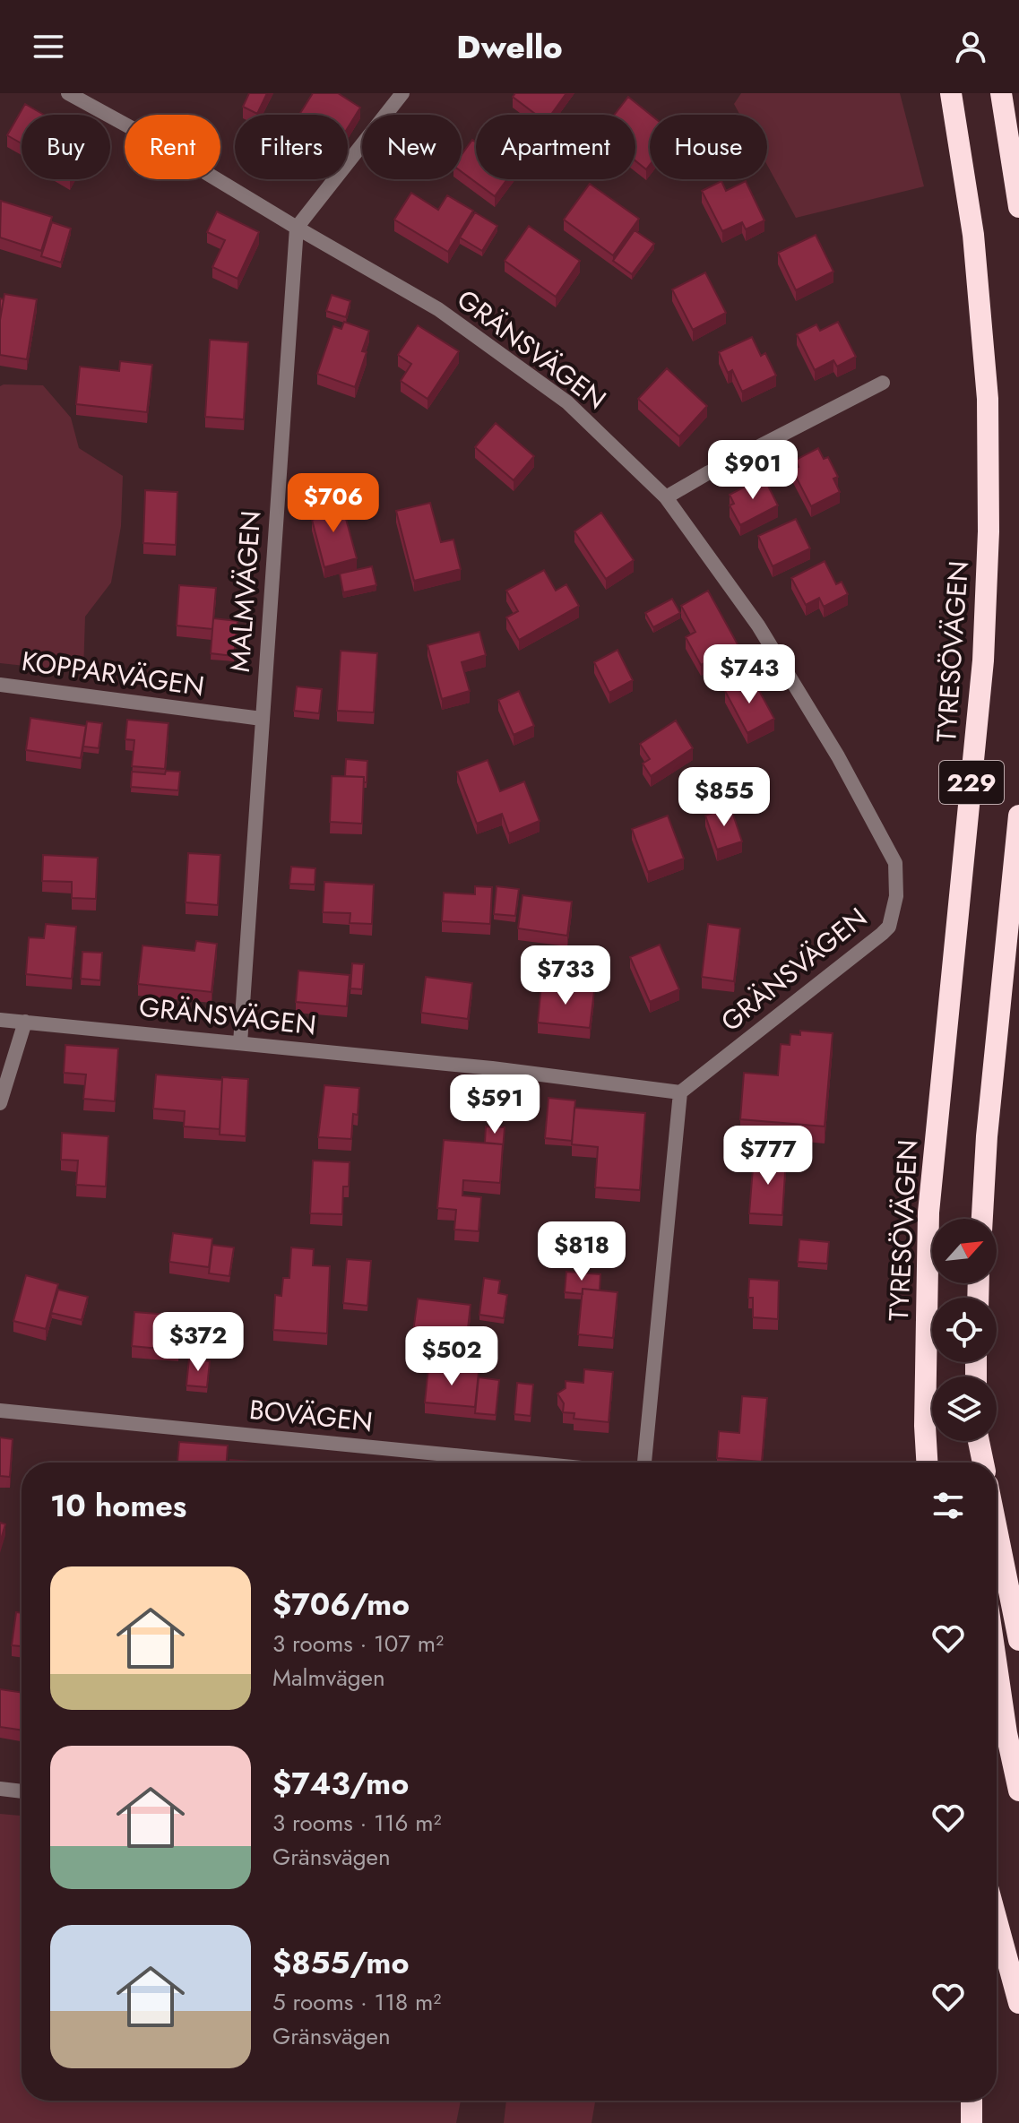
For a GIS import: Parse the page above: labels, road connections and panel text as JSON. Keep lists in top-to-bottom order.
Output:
{
  "streets": {
    "highway": ["TYRESÖVÄGEN", "229"],
    "street": [
      "GRÄNSVÄGEN",
      "MALMVÄGEN",
      "KOPPARVÄGEN",
      "BOVÄGEN"
    ]
  },
  "crossings": [
    ["GRÄNSVÄGEN", "MALMVÄGEN"],
    ["MALMVÄGEN", "KOPPARVÄGEN"]
  ],
  "north": "top right",
  "page": {
    "header": "Dwello",
    "chip": [
      "Buy",
      "Rent",
      "Filters",
      "New",
      "Apartment",
      "House"
    ],
    "price": [
      "$901",
      "$706",
      "$743",
      "$855",
      "$733",
      "$591",
      "$777",
      "$818",
      "$372",
      "$502"
    ],
    "heading": "10 homes",
    "list": [
      {
        "name": "$706/mo",
        "note": "3 rooms · 107 m² · Malmvägen"
      },
      {
        "name": "$743/mo",
        "note": "3 rooms · 116 m² · Gränsvägen"
      },
      {
        "name": "$855/mo",
        "note": "5 rooms · 118 m² · Gränsvägen"
      }
    ]
  }
}
